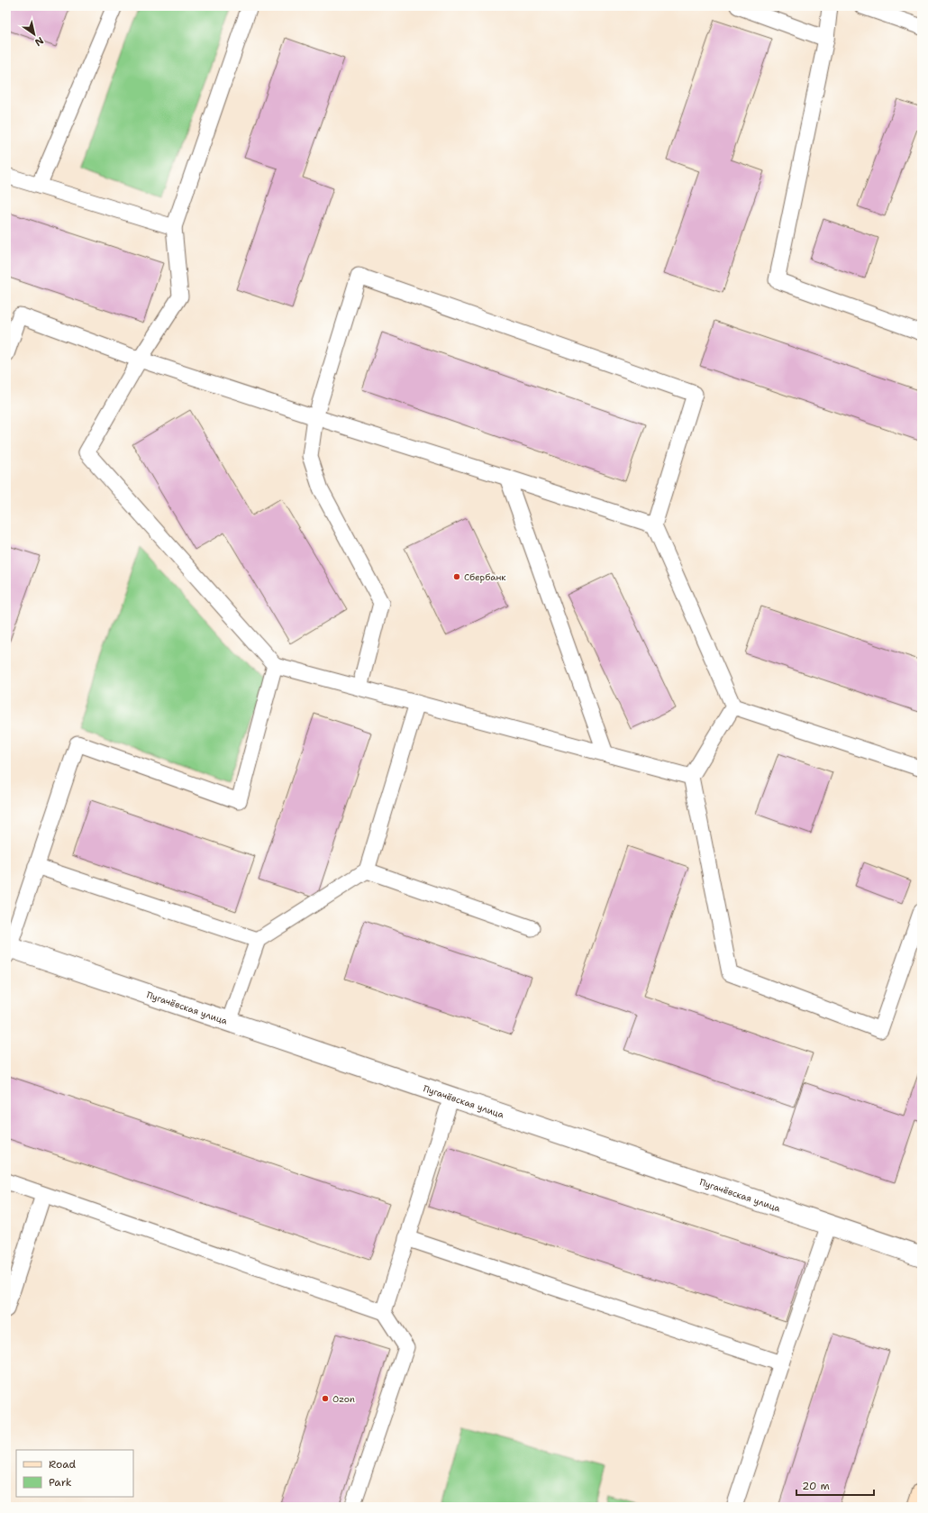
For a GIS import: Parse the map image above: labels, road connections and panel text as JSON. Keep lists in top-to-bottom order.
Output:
{
  "streets": {
    "street": ["Пугачёвская улица"]
  },
  "places": ["Сбербанк", "Ozon"],
  "legend": ["Road", "Park"],
  "scale_bar": "20 m",
  "north": "bottom right"
}
